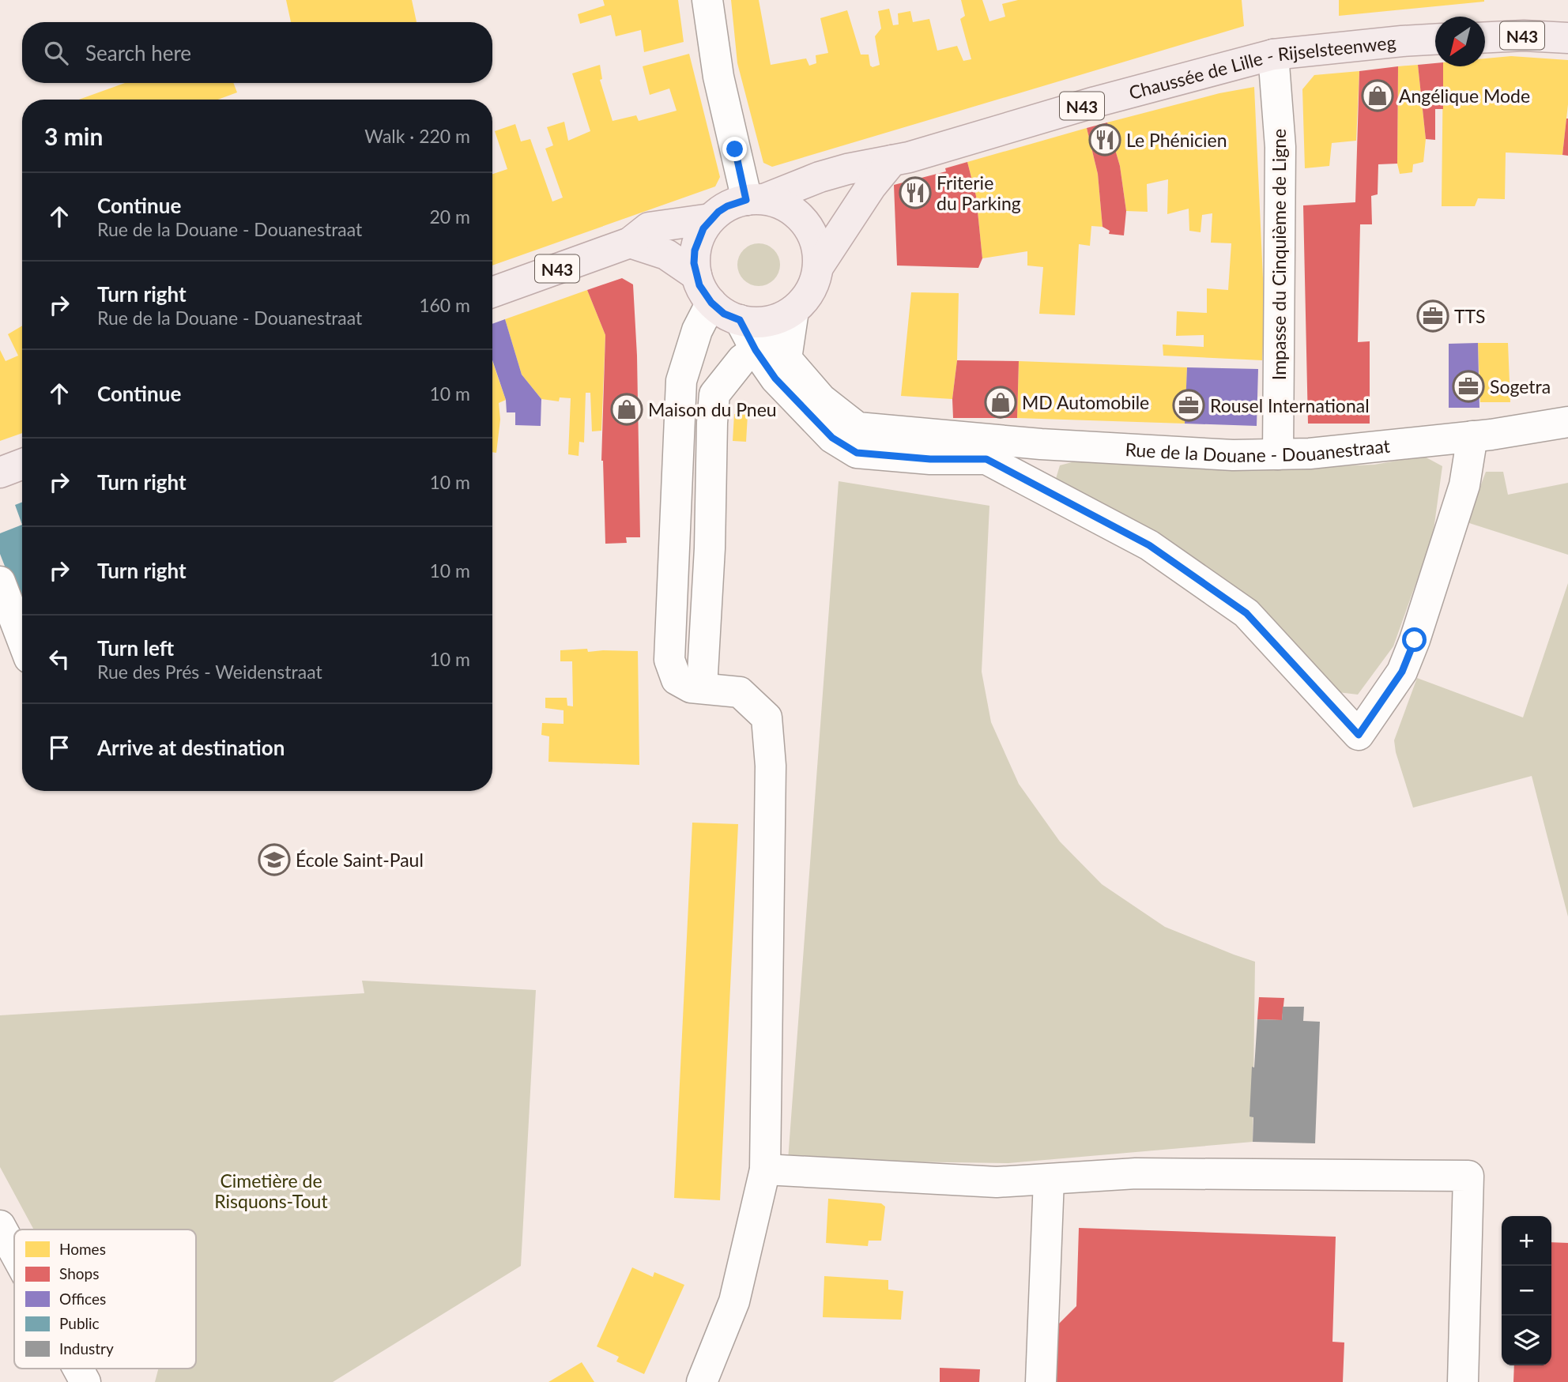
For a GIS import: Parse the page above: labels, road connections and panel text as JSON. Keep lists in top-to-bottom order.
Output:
{
  "streets": {
    "main road": ["N43", "Chaussée de Lille - Rijselsteenweg"],
    "street": ["Impasse du Cinquième de Ligne", "Rue de la Douane - Douanestraat"]
  },
  "crossings": [
    ["N43", "Chaussée de Lille - Rijselsteenweg"],
    ["N43", "Rue de la Douane - Douanestraat"],
    ["Chaussée de Lille - Rijselsteenweg", "Impasse du Cinquième de Ligne"],
    ["Chaussée de Lille - Rijselsteenweg", "Rue de la Douane - Douanestraat"],
    ["Impasse du Cinquième de Ligne", "Rue de la Douane - Douanestraat"]
  ],
  "parks": ["Cimetière de Risquons-Tout"],
  "places": {
    "shop": ["Angélique Mode", "MD Automobile", "Maison du Pneu"],
    "restaurant": ["Le Phénicien", "Friterie du Parking"],
    "office": ["TTS", "Sogetra", "Rousel International"],
    "school or university": ["École Saint-Paul"]
  },
  "legend": [
    "Homes",
    "Shops",
    "Offices",
    "Public",
    "Industry"
  ],
  "north": "bottom left",
  "page": {
    "search": "Search here",
    "heading": ["3 min", "Walk · 220 m"],
    "list": [
      ["Continue", "Rue de la Douane - Douanestraat", "20 m"],
      ["Turn right", "Rue de la Douane - Douanestraat", "160 m"],
      ["Continue", "10 m"],
      ["Turn right", "10 m"],
      ["Turn right", "10 m"],
      ["Turn left", "Rue des Prés - Weidenstraat", "10 m"],
      "Arrive at destination"
    ],
    "map_buttons": ["+", "−"]
  }
}
